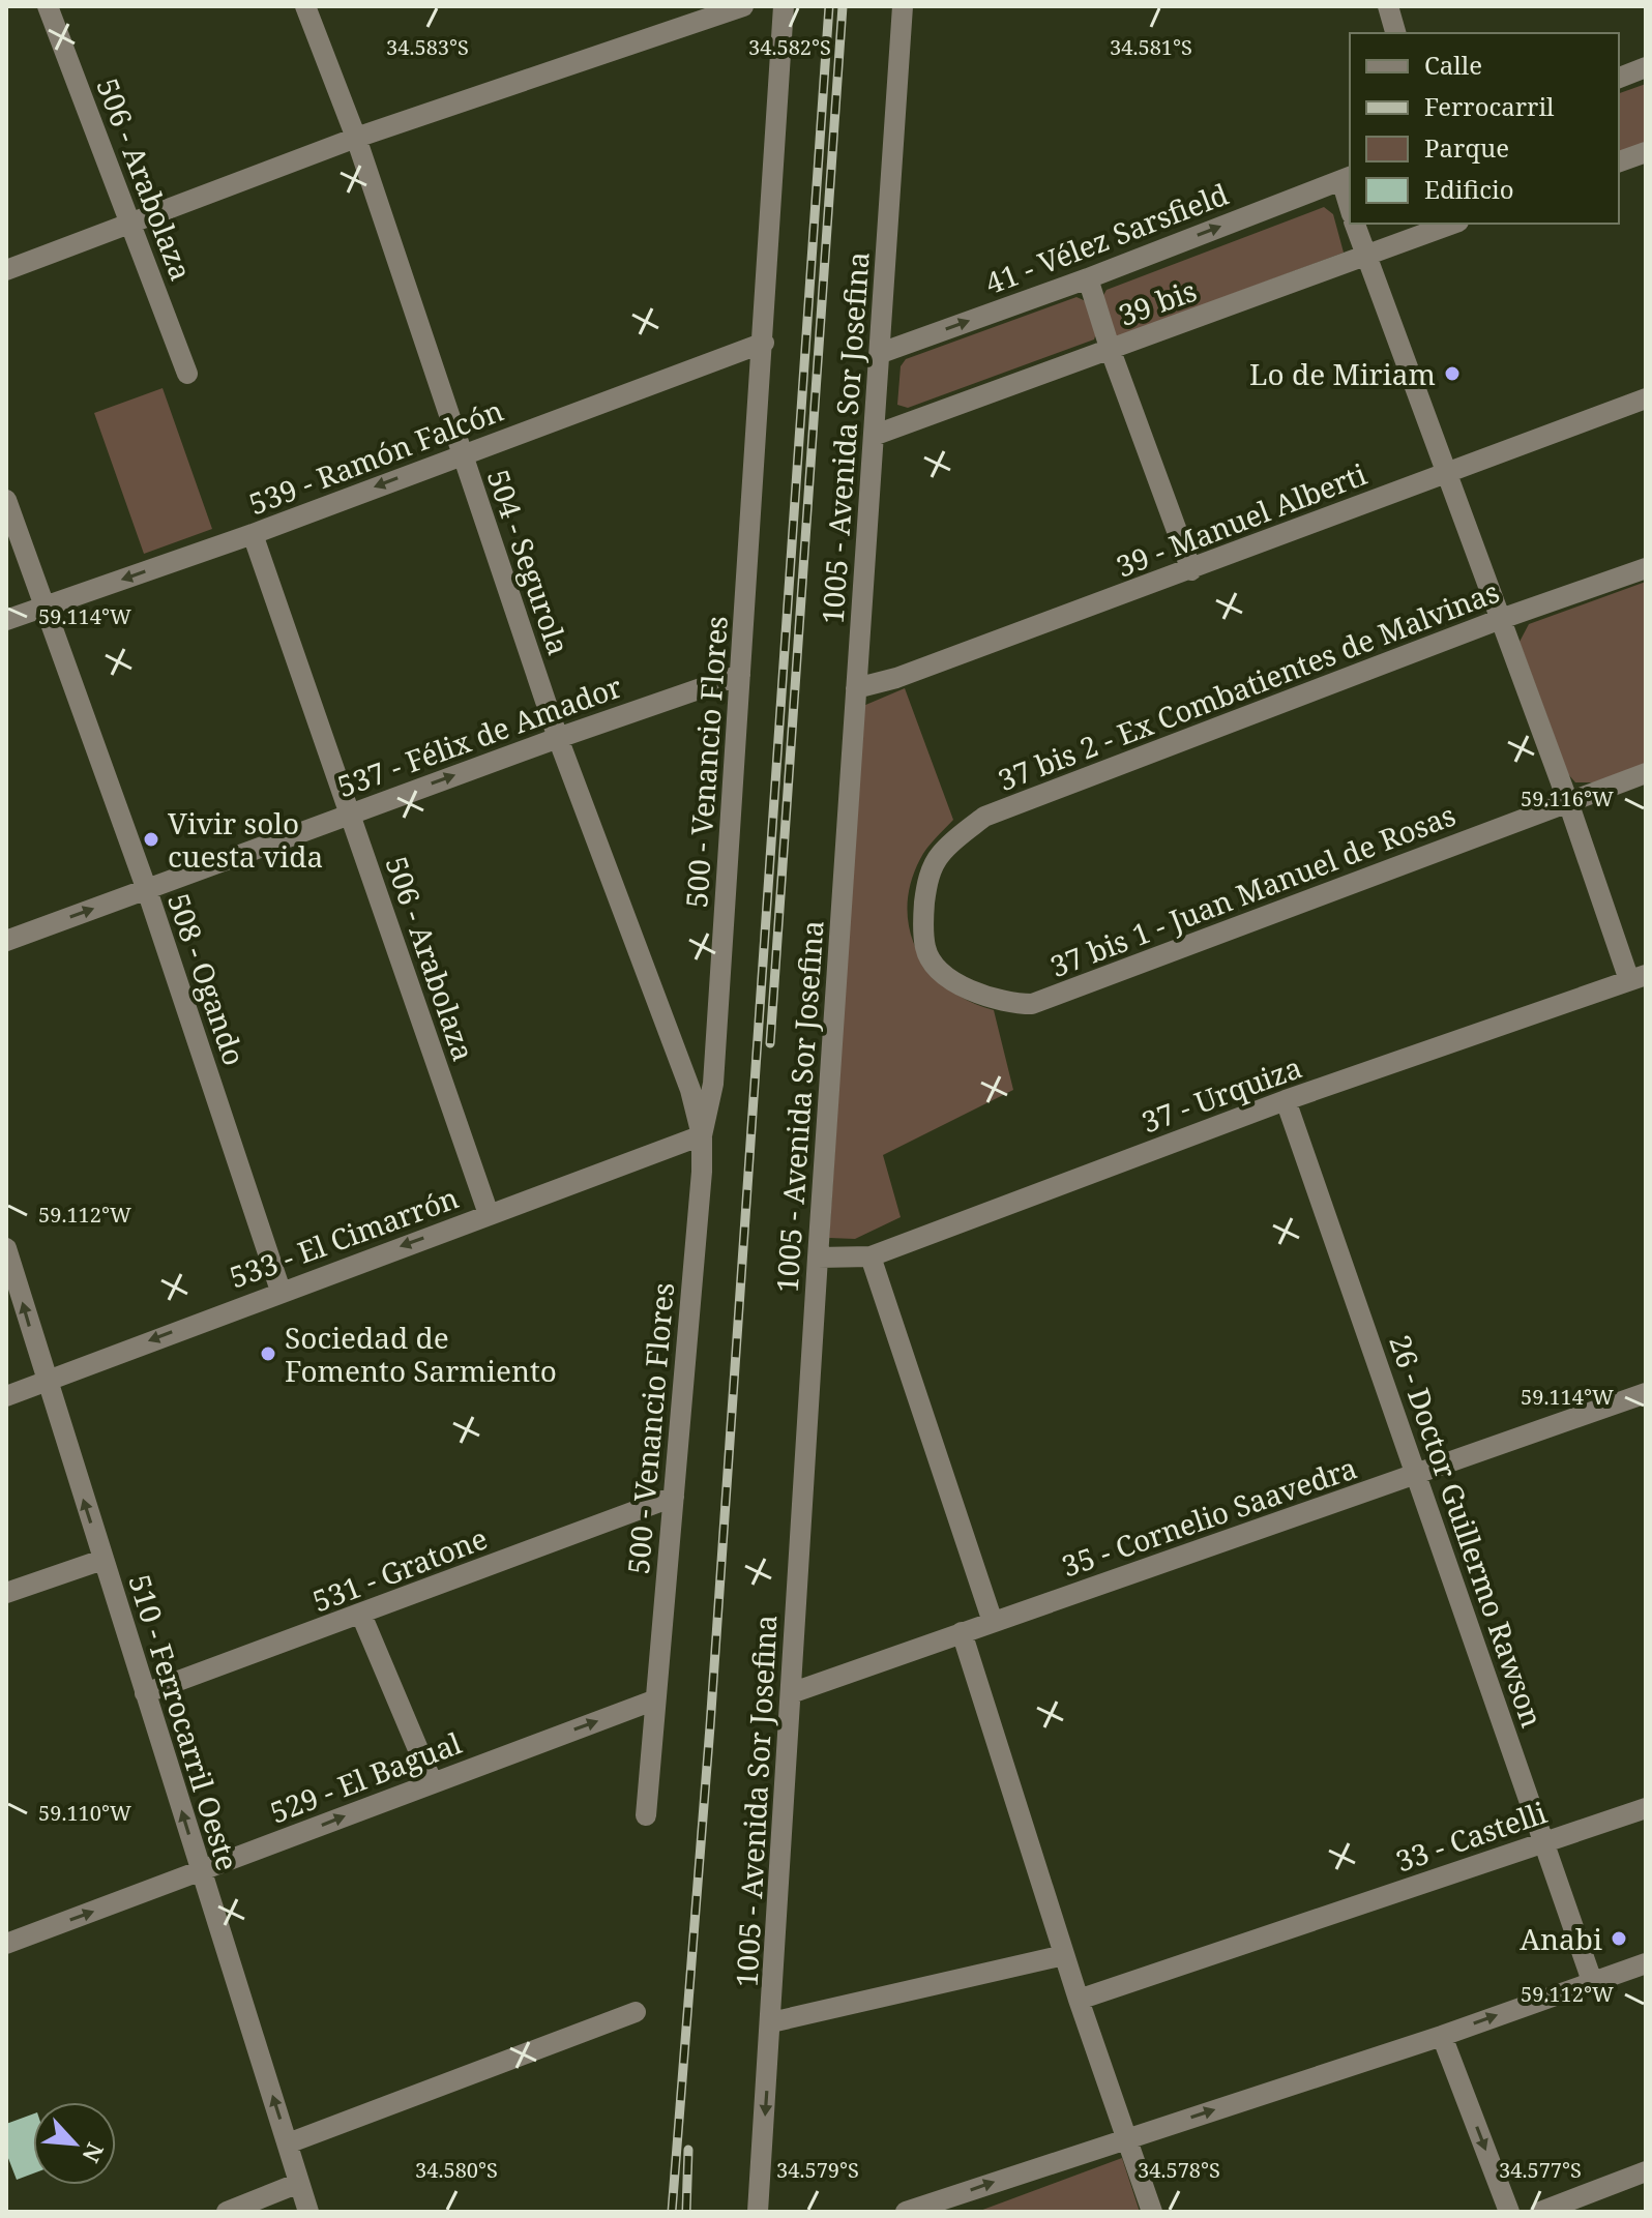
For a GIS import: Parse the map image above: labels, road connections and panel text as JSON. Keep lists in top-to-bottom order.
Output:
{
  "streets": {
    "street": [
      "506 - Arabolaza",
      "41 - Vélez Sarsfield",
      "39 bis",
      "1005 - Avenida Sor Josefina",
      "539 - Ramón Falcón",
      "39 - Manuel Alberti",
      "504 - Segurola",
      "37 bis 2 - Ex Combatientes de Malvinas",
      "537 - Félix de Amador",
      "500 - Venancio Flores",
      "37 bis 1 - Juan Manuel de Rosas",
      "508 - Ogando",
      "37 - Urquiza",
      "533 - El Cimarrón",
      "35 - Cornelio Saavedra",
      "26 - Doctor Guillermo Rawson",
      "531 - Gratone",
      "510 - Ferrocarril Oeste",
      "529 - El Bagual",
      "33 - Castelli"
    ]
  },
  "crossings": [
    ["506 - Arabolaza", "539 - Ramón Falcón"],
    ["506 - Arabolaza", "537 - Félix de Amador"],
    ["506 - Arabolaza", "533 - El Cimarrón"],
    ["41 - Vélez Sarsfield", "1005 - Avenida Sor Josefina"],
    ["39 bis", "1005 - Avenida Sor Josefina"],
    ["1005 - Avenida Sor Josefina", "39 - Manuel Alberti"],
    ["1005 - Avenida Sor Josefina", "37 - Urquiza"],
    ["1005 - Avenida Sor Josefina", "35 - Cornelio Saavedra"],
    ["539 - Ramón Falcón", "504 - Segurola"],
    ["539 - Ramón Falcón", "500 - Venancio Flores"],
    ["539 - Ramón Falcón", "508 - Ogando"],
    ["504 - Segurola", "537 - Félix de Amador"],
    ["504 - Segurola", "500 - Venancio Flores"],
    ["504 - Segurola", "533 - El Cimarrón"],
    ["37 bis 2 - Ex Combatientes de Malvinas", "37 bis 1 - Juan Manuel de Rosas"],
    ["537 - Félix de Amador", "500 - Venancio Flores"],
    ["537 - Félix de Amador", "508 - Ogando"],
    ["500 - Venancio Flores", "533 - El Cimarrón"],
    ["500 - Venancio Flores", "531 - Gratone"],
    ["500 - Venancio Flores", "529 - El Bagual"],
    ["508 - Ogando", "533 - El Cimarrón"],
    ["37 - Urquiza", "26 - Doctor Guillermo Rawson"],
    ["533 - El Cimarrón", "510 - Ferrocarril Oeste"],
    ["35 - Cornelio Saavedra", "26 - Doctor Guillermo Rawson"],
    ["26 - Doctor Guillermo Rawson", "33 - Castelli"],
    ["531 - Gratone", "510 - Ferrocarril Oeste"],
    ["510 - Ferrocarril Oeste", "529 - El Bagual"]
  ],
  "one_way": [
    "41 - Vélez Sarsfield",
    "539 - Ramón Falcón",
    "537 - Félix de Amador",
    "533 - El Cimarrón",
    "510 - Ferrocarril Oeste",
    "529 - El Bagual"
  ],
  "places": [
    "Lo de Miriam",
    "Vivir solo cuesta vida",
    "Sociedad de Fomento Sarmiento",
    "Anabi"
  ],
  "legend": [
    "Calle",
    "Ferrocarril",
    "Parque",
    "Edificio"
  ],
  "north": "bottom right",
  "coordinates": [
    "34.581°S",
    "34.583°S",
    "34.582°S",
    "59.114°W",
    "59.116°W",
    "59.112°W",
    "59.110°W",
    "34.580°S",
    "34.579°S",
    "34.578°S",
    "34.577°S"
  ]
}
